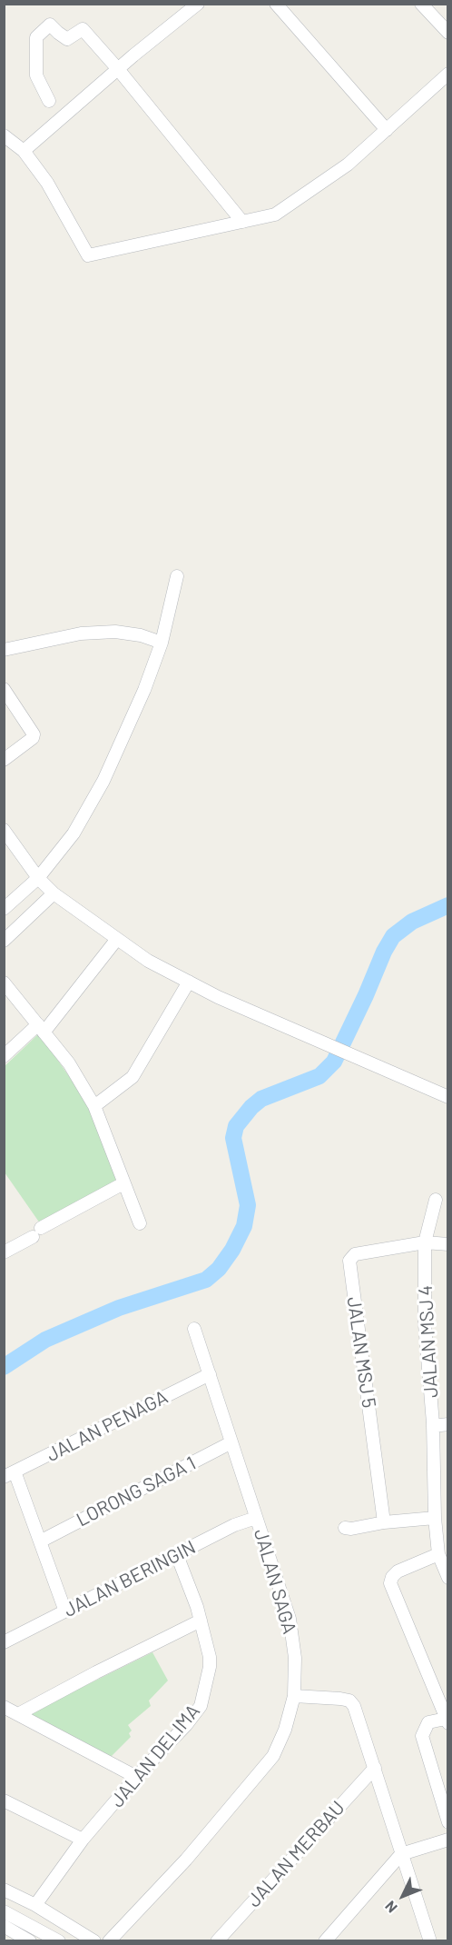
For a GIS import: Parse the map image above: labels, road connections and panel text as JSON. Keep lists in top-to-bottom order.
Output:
{
  "streets": {
    "street": [
      "JALAN MSJ 4",
      "JALAN MSJ 5",
      "JALAN PENAGA",
      "LORONG SAGA 1",
      "JALAN BERINGIN",
      "JALAN SAGA",
      "JALAN DELIMA",
      "JALAN MERBAU"
    ]
  },
  "crossings": [
    ["JALAN MSJ 4", "JALAN MSJ 5"],
    ["JALAN PENAGA", "JALAN SAGA"],
    ["LORONG SAGA 1", "JALAN SAGA"],
    ["JALAN BERINGIN", "JALAN SAGA"],
    ["JALAN BERINGIN", "JALAN DELIMA"]
  ],
  "north": "bottom left"
}
